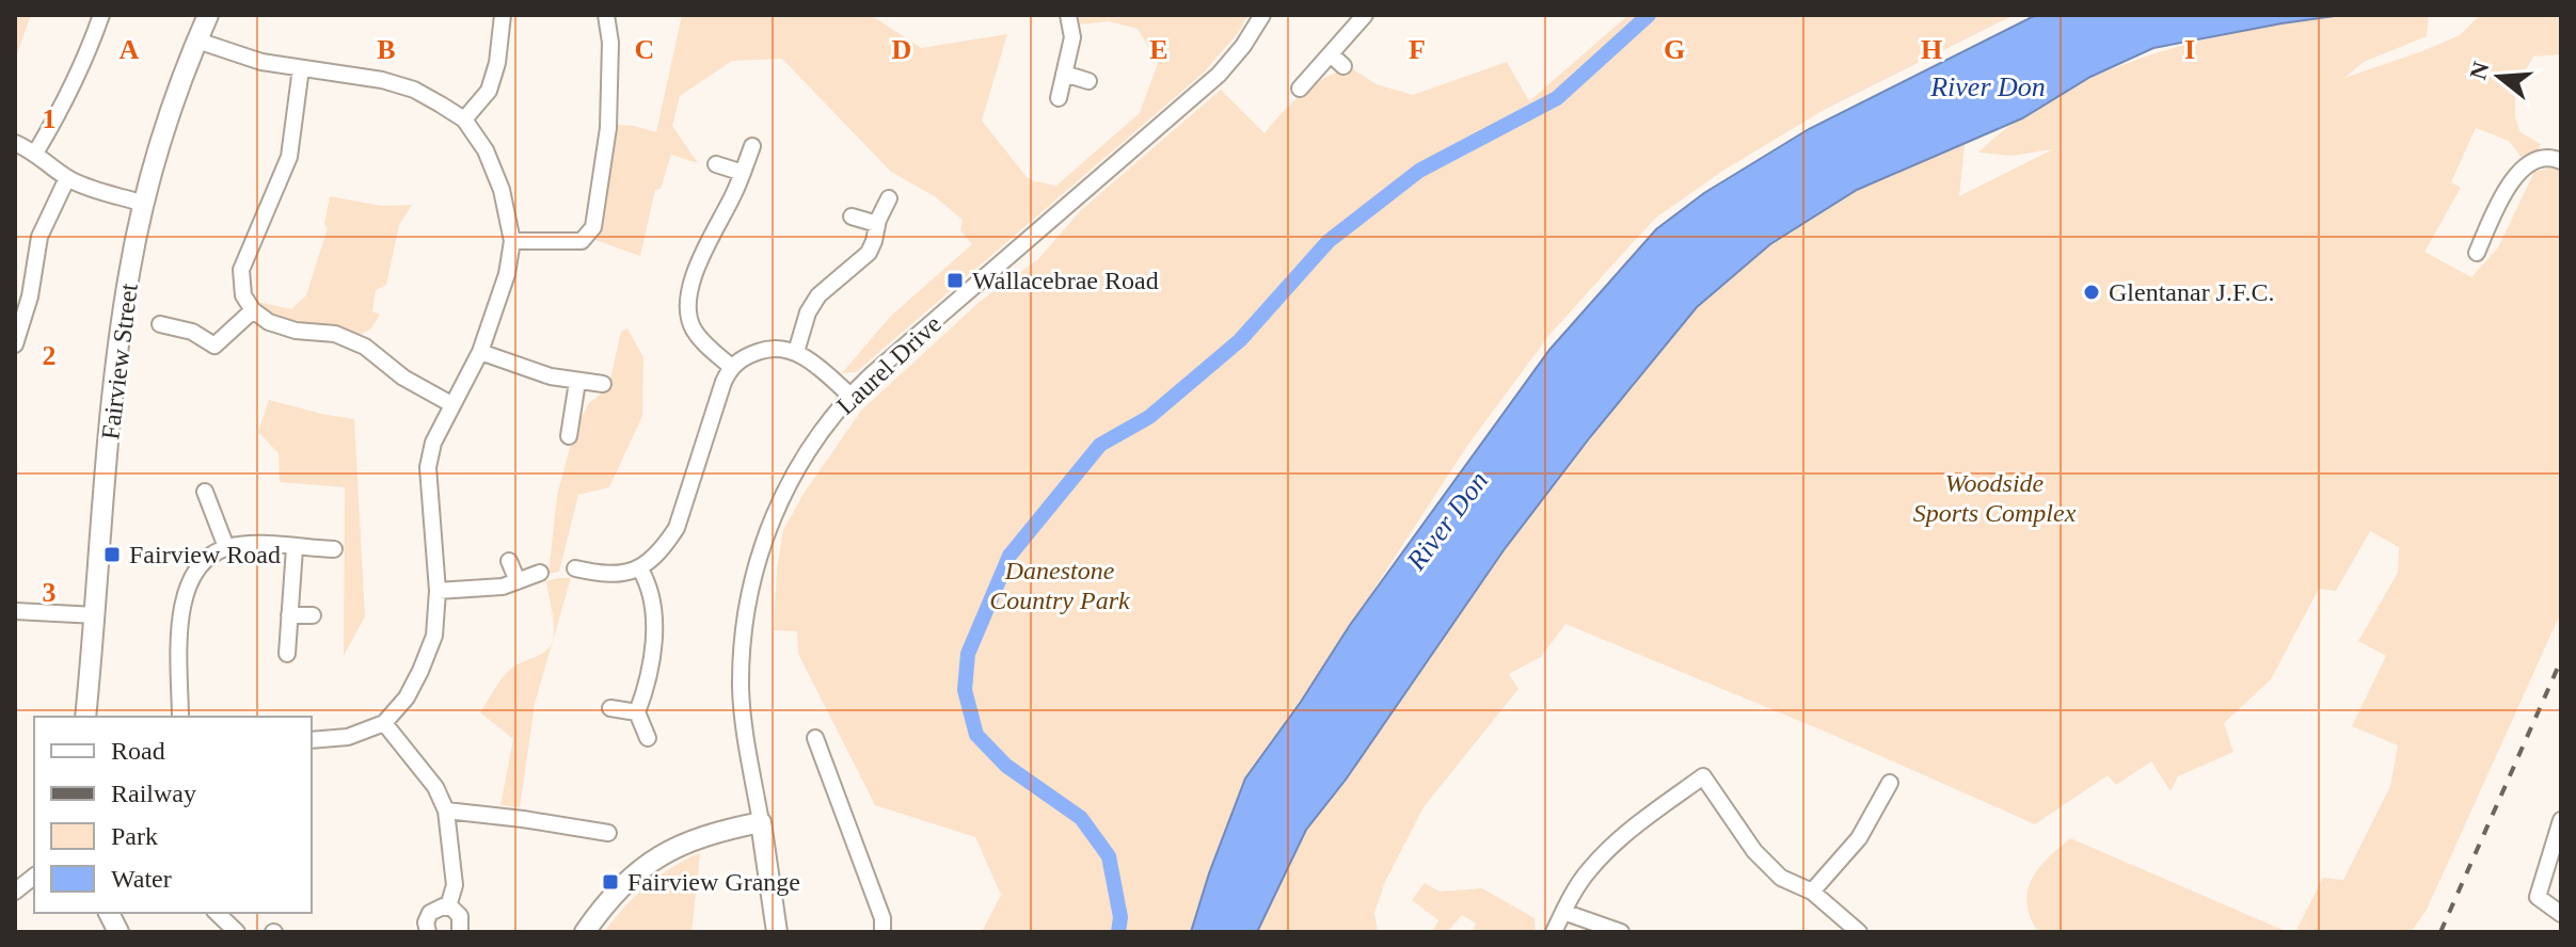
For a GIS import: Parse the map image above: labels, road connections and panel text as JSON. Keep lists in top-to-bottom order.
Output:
{
  "streets": {
    "street": ["Fairview Street", "Laurel Drive"]
  },
  "water": ["River Don"],
  "parks": ["Woodside Sports Complex", "Danestone Country Park"],
  "places": {
    "transit": ["Wallacebrae Road", "Fairview Road", "Fairview Grange"],
    "other": ["Glentanar J.F.C."]
  },
  "legend": [
    "Road",
    "Railway",
    "Park",
    "Water"
  ],
  "north": "left",
  "grid": {
    "columns": [
      "A",
      "B",
      "C",
      "D",
      "E",
      "F",
      "G",
      "H",
      "I"
    ],
    "rows": ["1", "2", "3"]
  }
}
